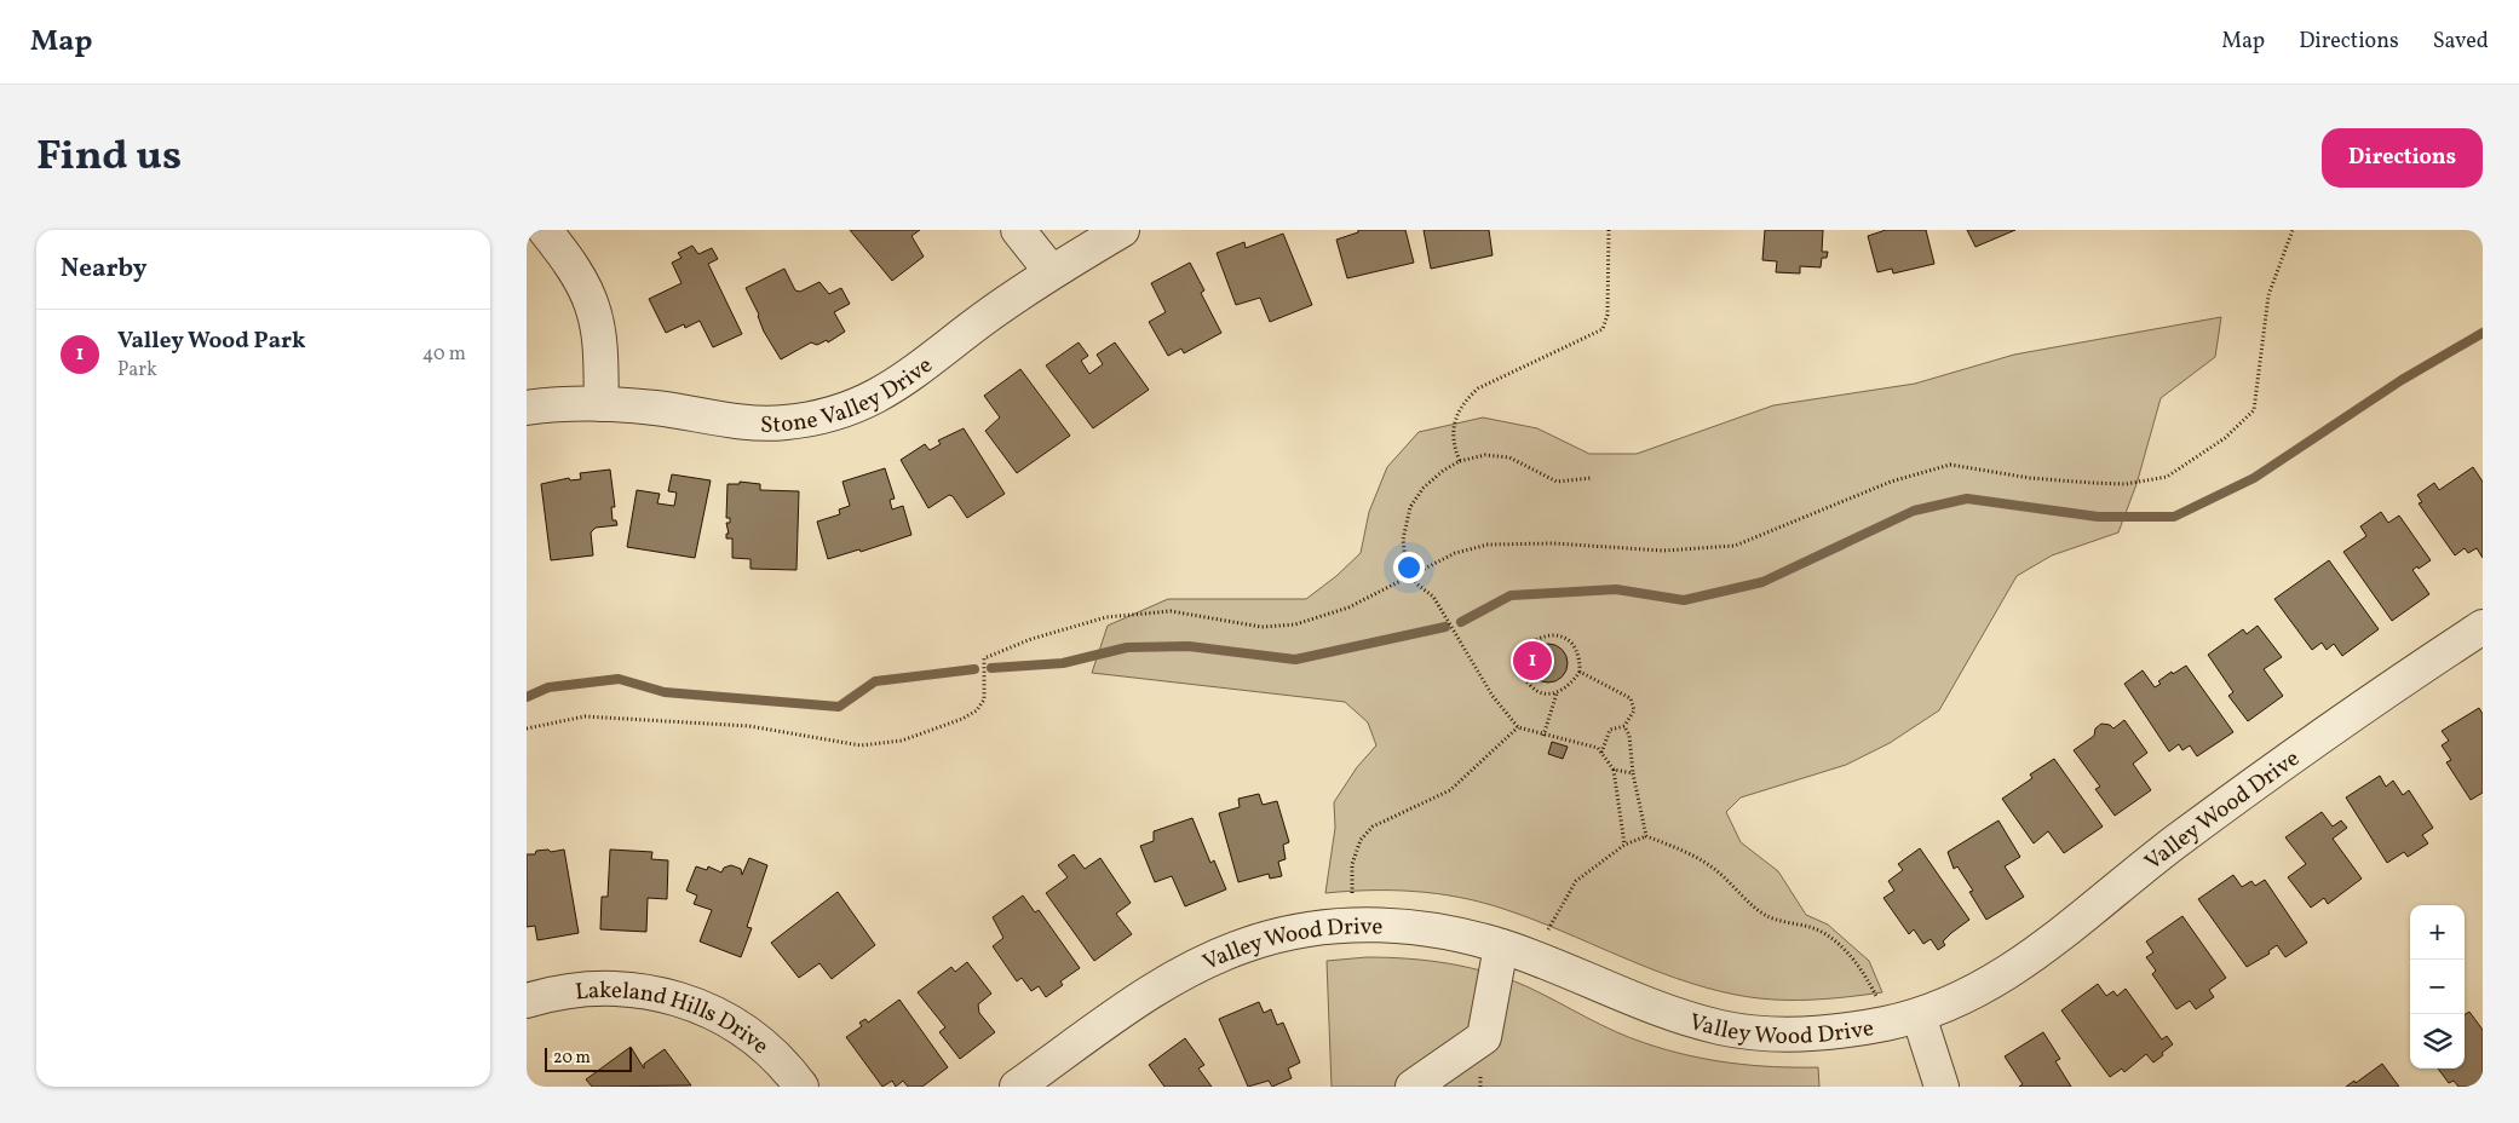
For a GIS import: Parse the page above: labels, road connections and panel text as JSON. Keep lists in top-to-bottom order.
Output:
{
  "streets": {
    "street": ["Stone Valley Drive", "Valley Wood Drive", "Lakeland Hills Drive"]
  },
  "scale_bar": "20 m",
  "page": {
    "header": "Map",
    "nav": ["Map", "Directions", "Saved"],
    "title": "Find us",
    "buttons": "Directions",
    "heading": "Nearby",
    "list": [
      {
        "mark": "1",
        "name": "Valley Wood Park",
        "note": "Park",
        "value": "40 m"
      }
    ],
    "pins": "1",
    "map_buttons": ["+", "−"],
    "scale": "20 m"
  }
}
